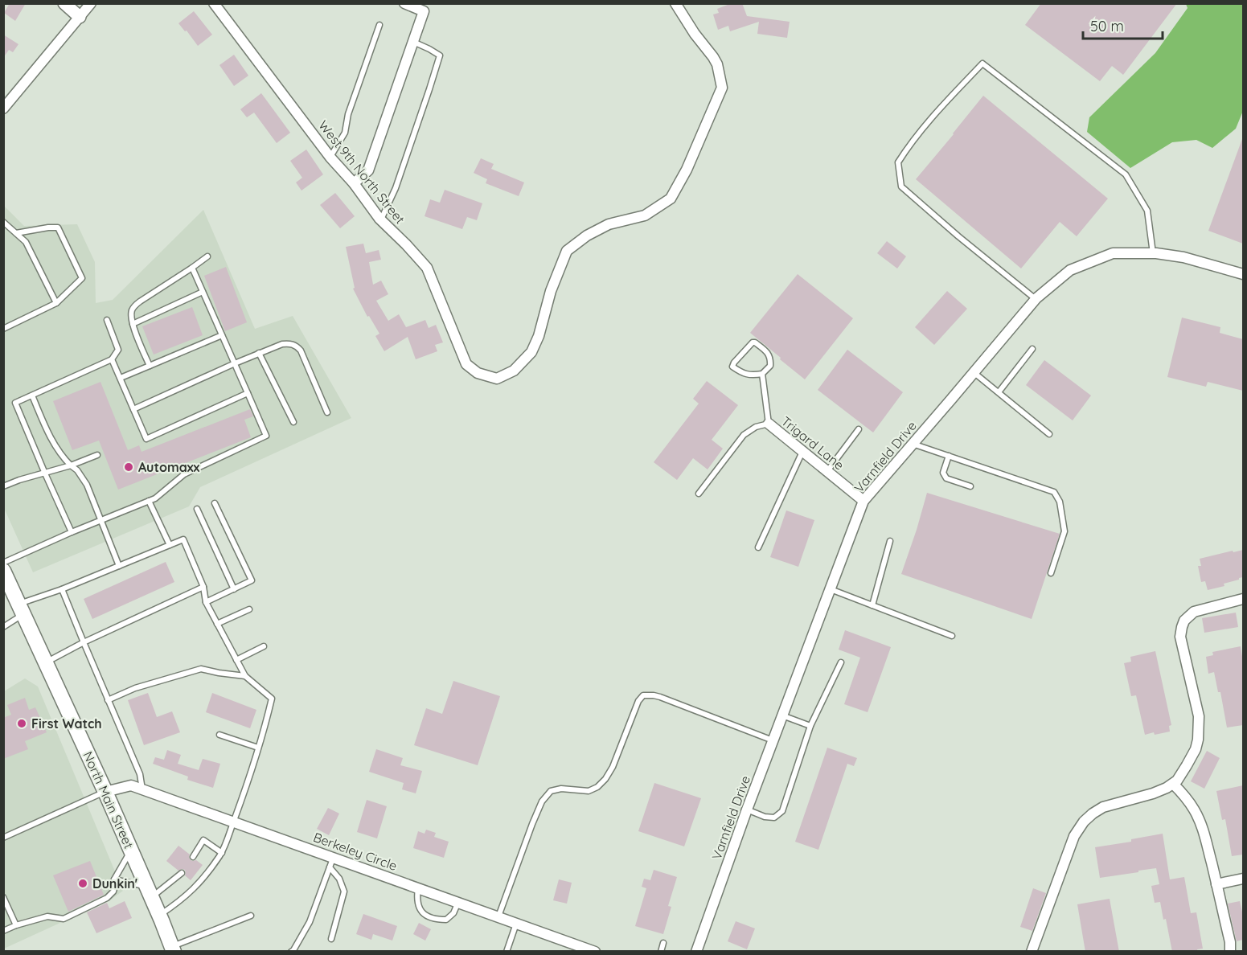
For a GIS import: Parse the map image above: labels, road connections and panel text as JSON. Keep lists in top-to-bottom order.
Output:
{
  "streets": {
    "main road": ["North Main Street"],
    "street": [
      "West 9th North Street",
      "Trigard Lane",
      "Varnfield Drive",
      "Berkeley Circle"
    ]
  },
  "crossings": [
    ["Trigard Lane", "Varnfield Drive"],
    ["North Main Street", "Berkeley Circle"]
  ],
  "places": ["Automaxx", "First Watch", "Dunkin'"],
  "scale_bar": "50 m"
}
